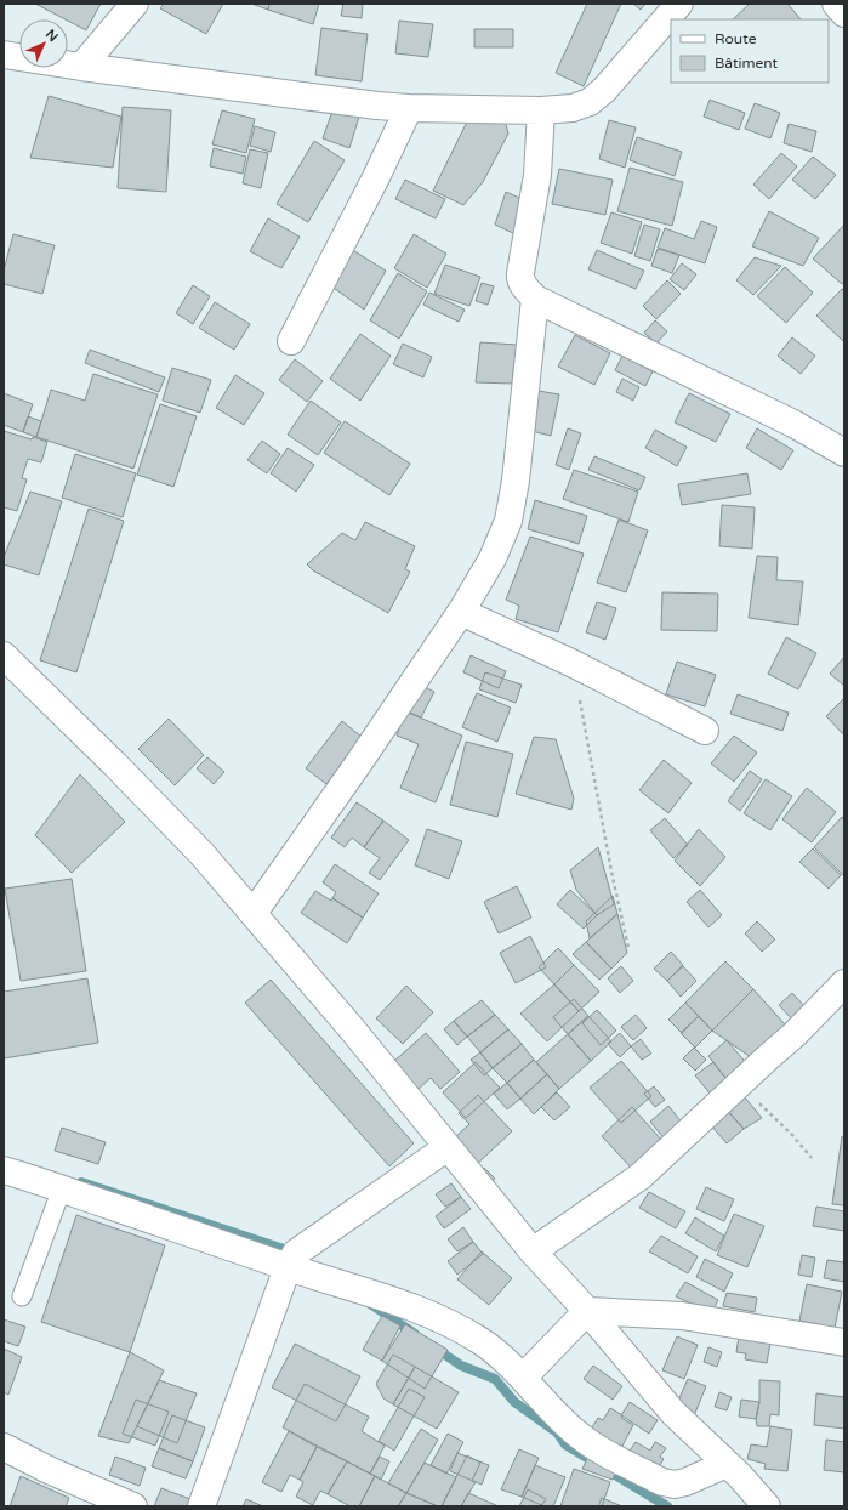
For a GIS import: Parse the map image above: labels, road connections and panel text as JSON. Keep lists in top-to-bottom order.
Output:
{
  "legend": ["Route", "Bâtiment"],
  "north": "top right"
}
